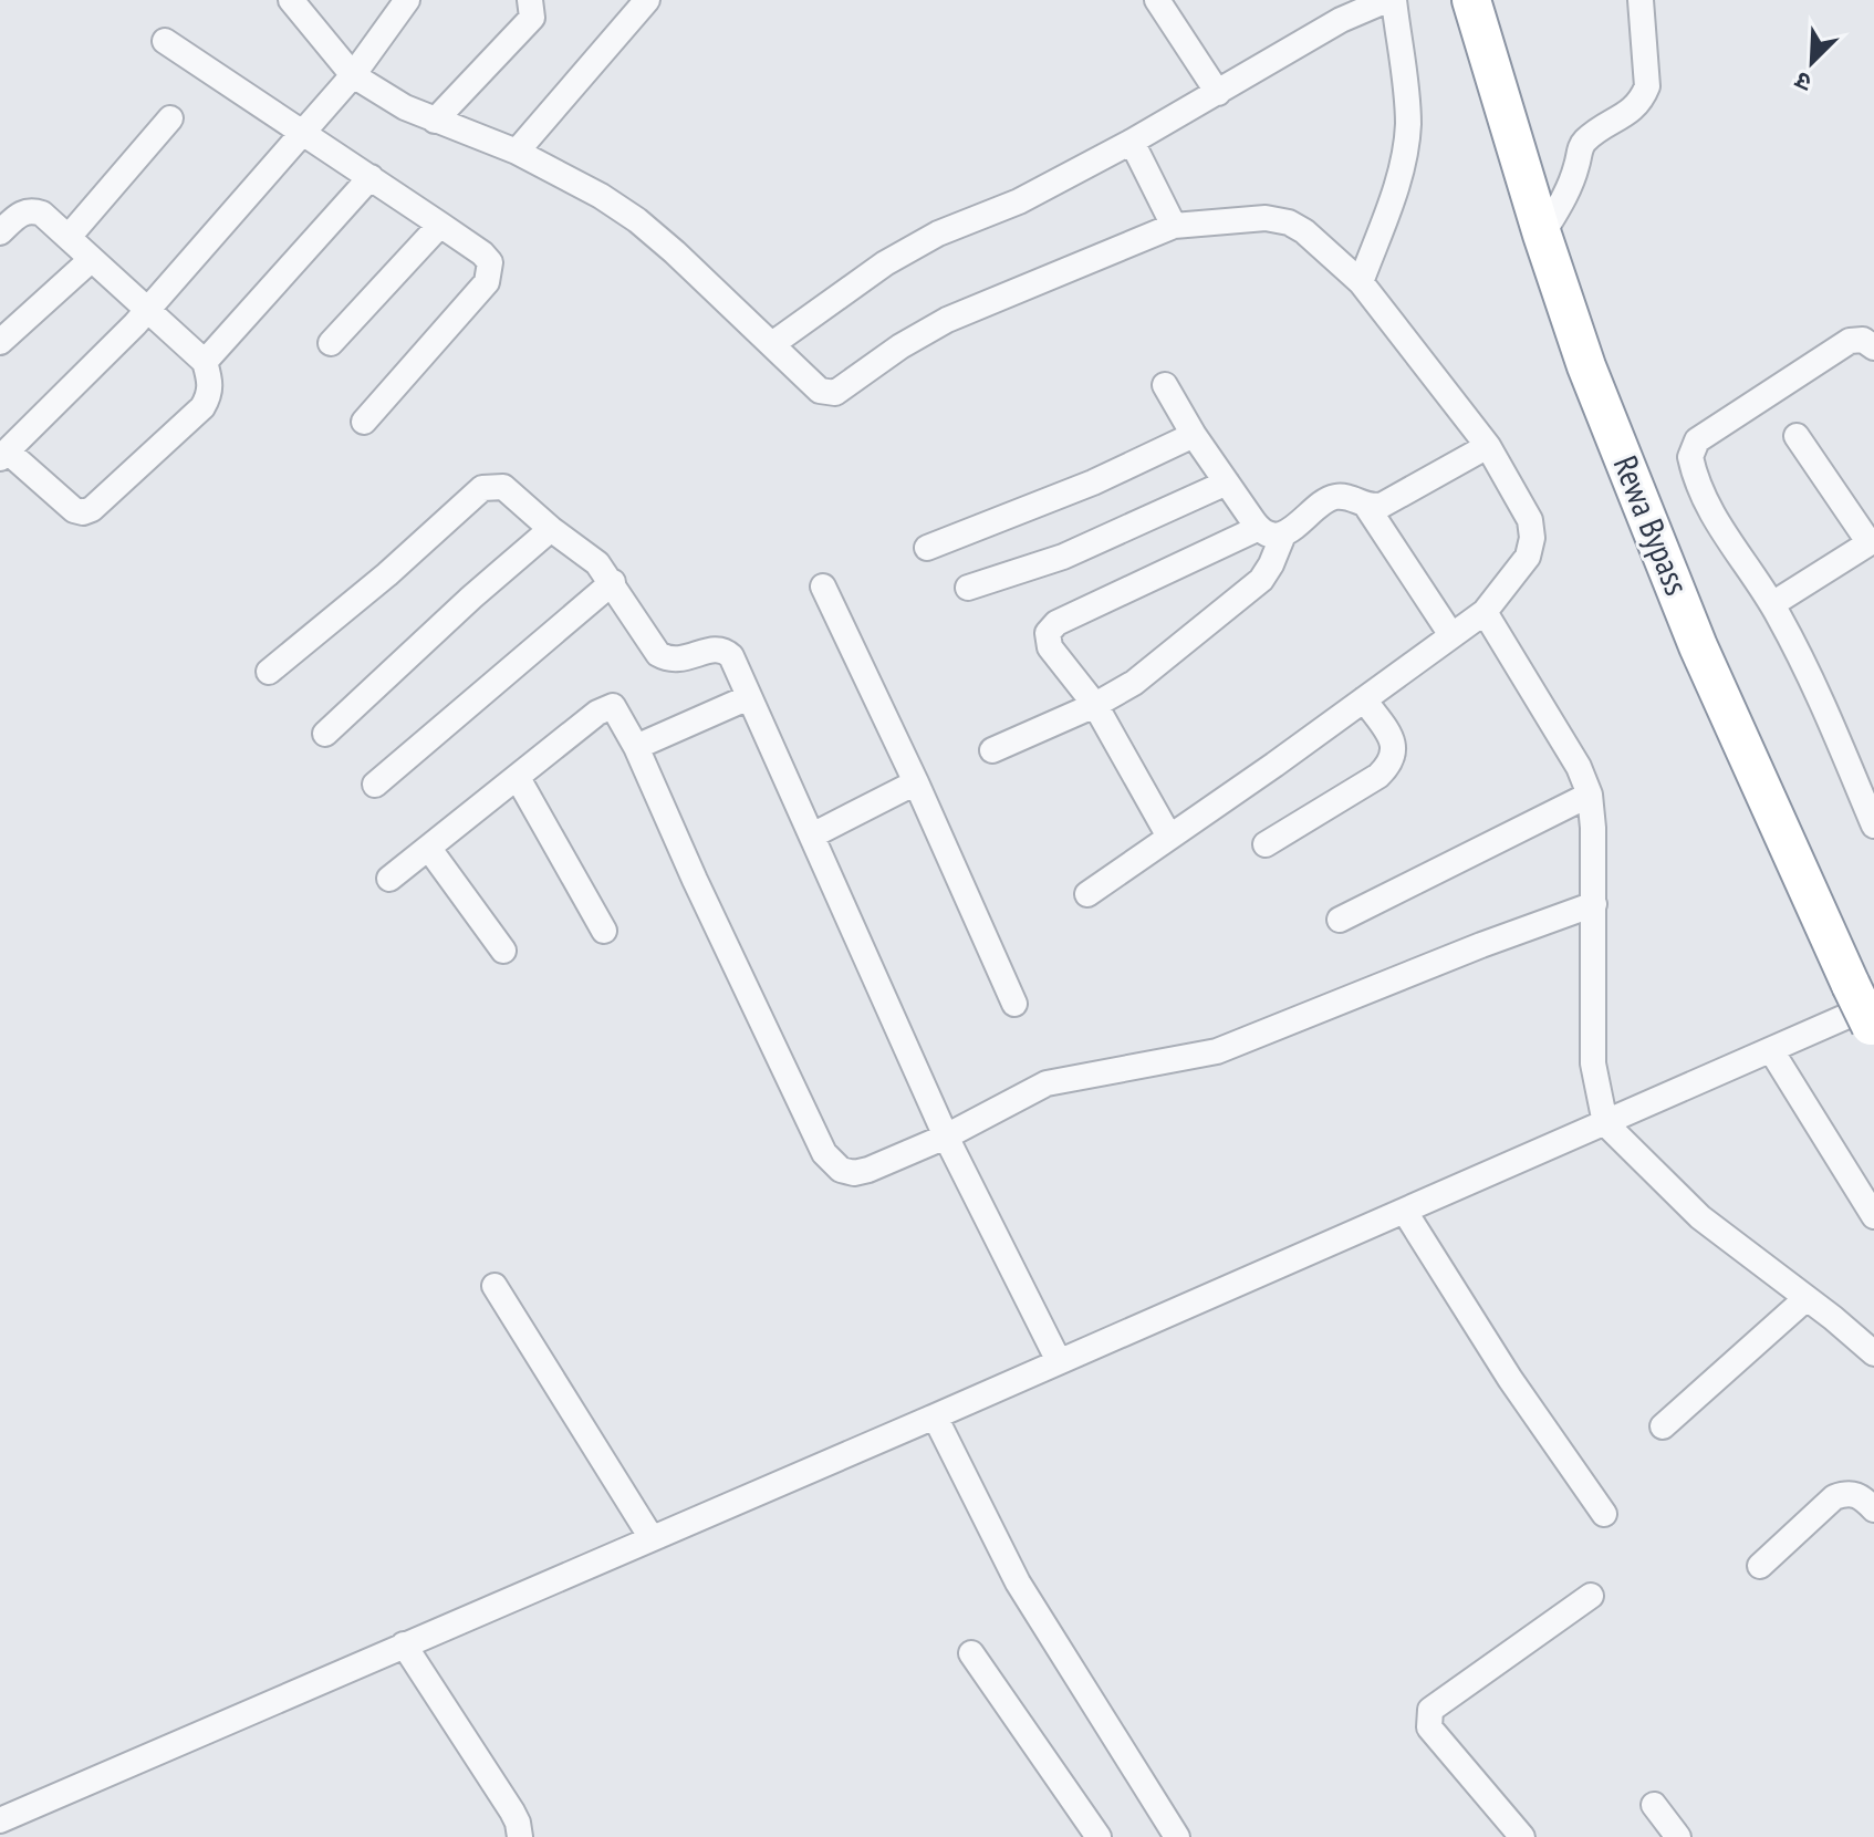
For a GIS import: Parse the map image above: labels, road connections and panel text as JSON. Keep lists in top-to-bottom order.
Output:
{
  "streets": {
    "highway": ["Rewa Bypass"]
  },
  "north": "bottom left"
}
